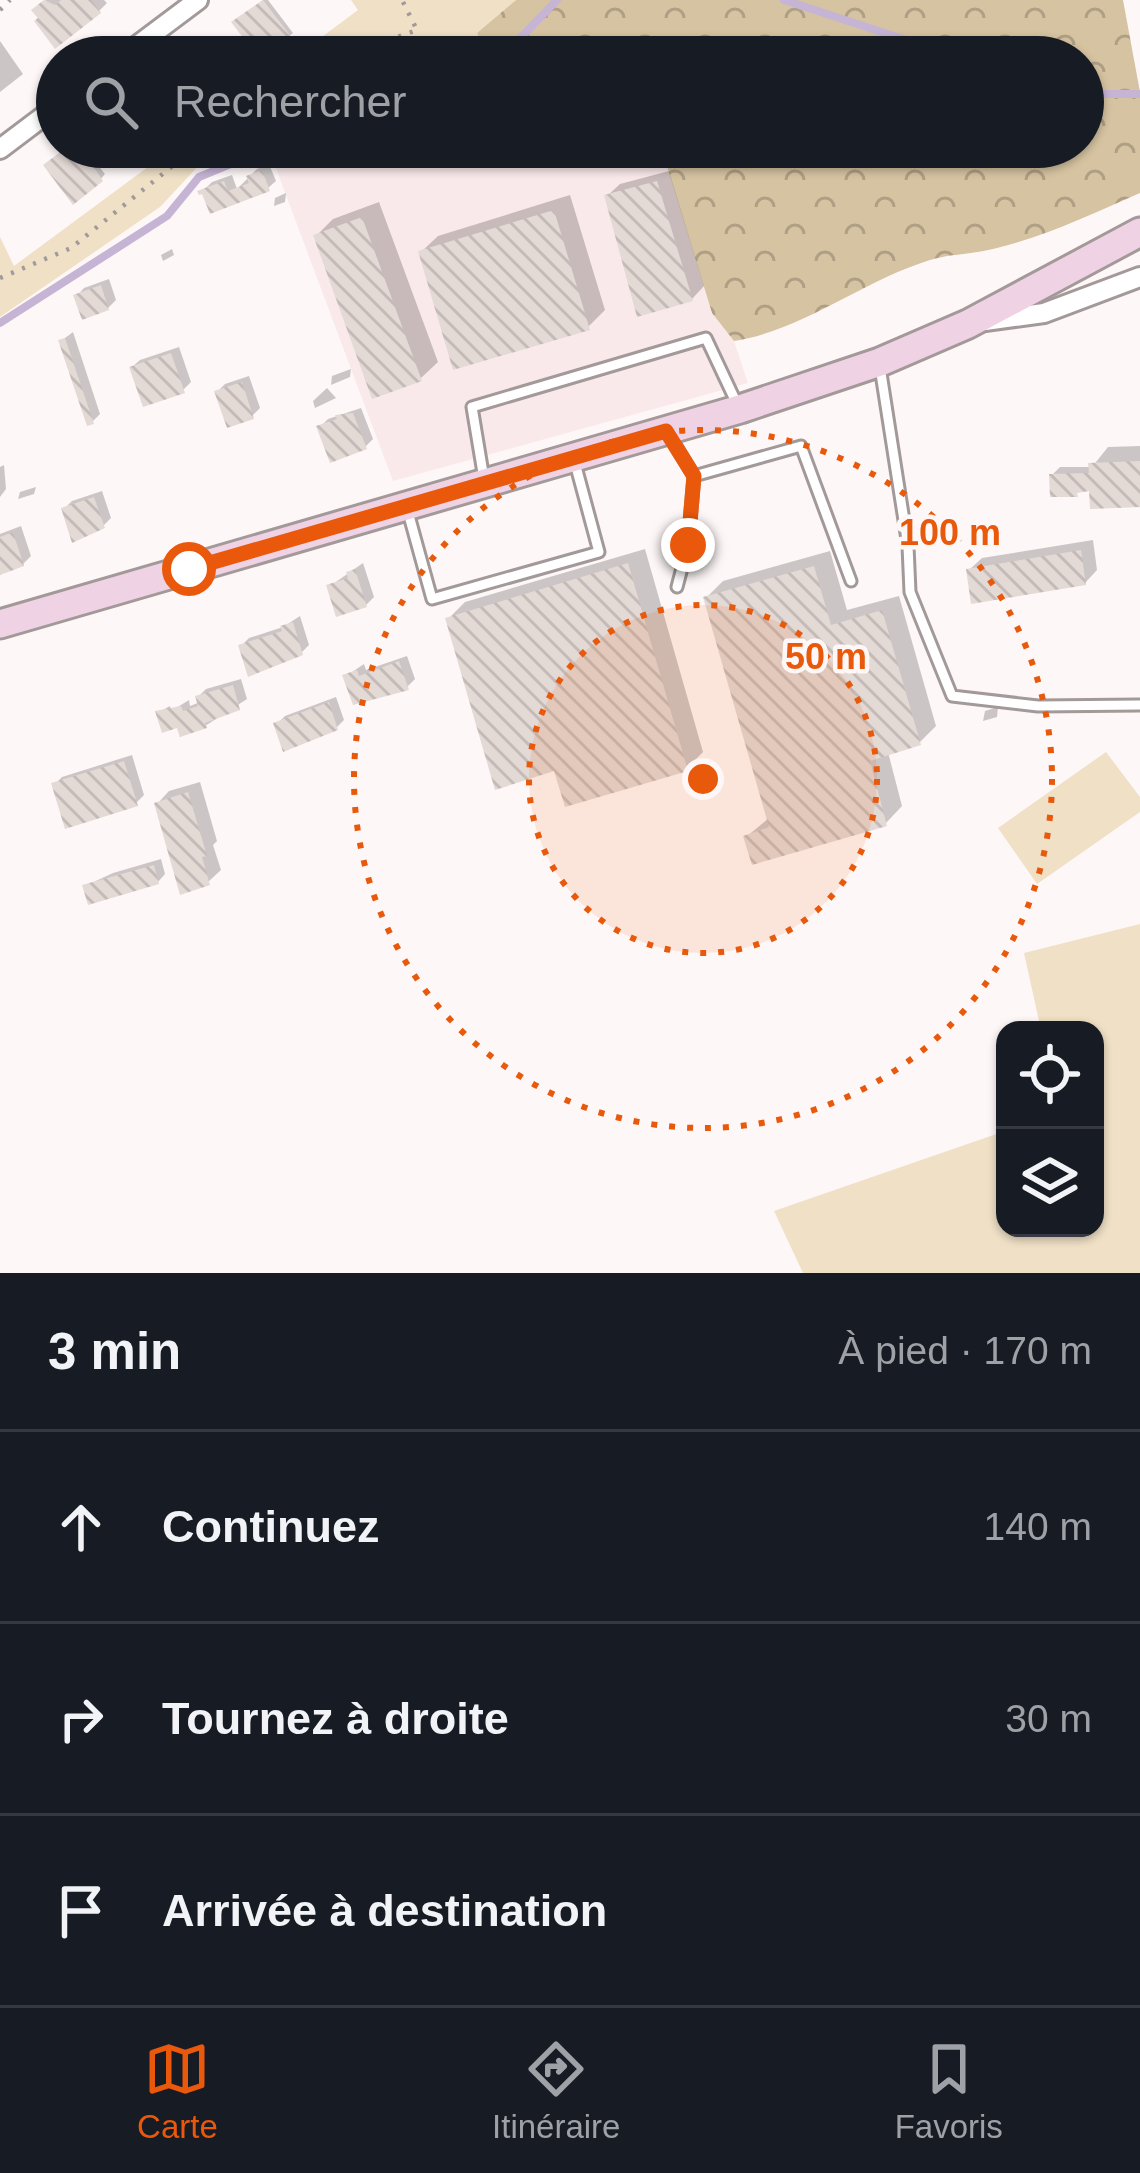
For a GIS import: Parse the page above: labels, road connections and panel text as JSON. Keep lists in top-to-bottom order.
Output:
{
  "page": {
    "search": "Rechercher",
    "heading": ["3 min", "À pied · 170 m"],
    "list": [
      ["Continuez", "140 m"],
      ["Tournez à droite", "30 m"],
      "Arrivée à destination"
    ],
    "nav": ["Carte", "Itinéraire", "Favoris"]
  },
  "rings": ["100 m", "50 m"]
}
